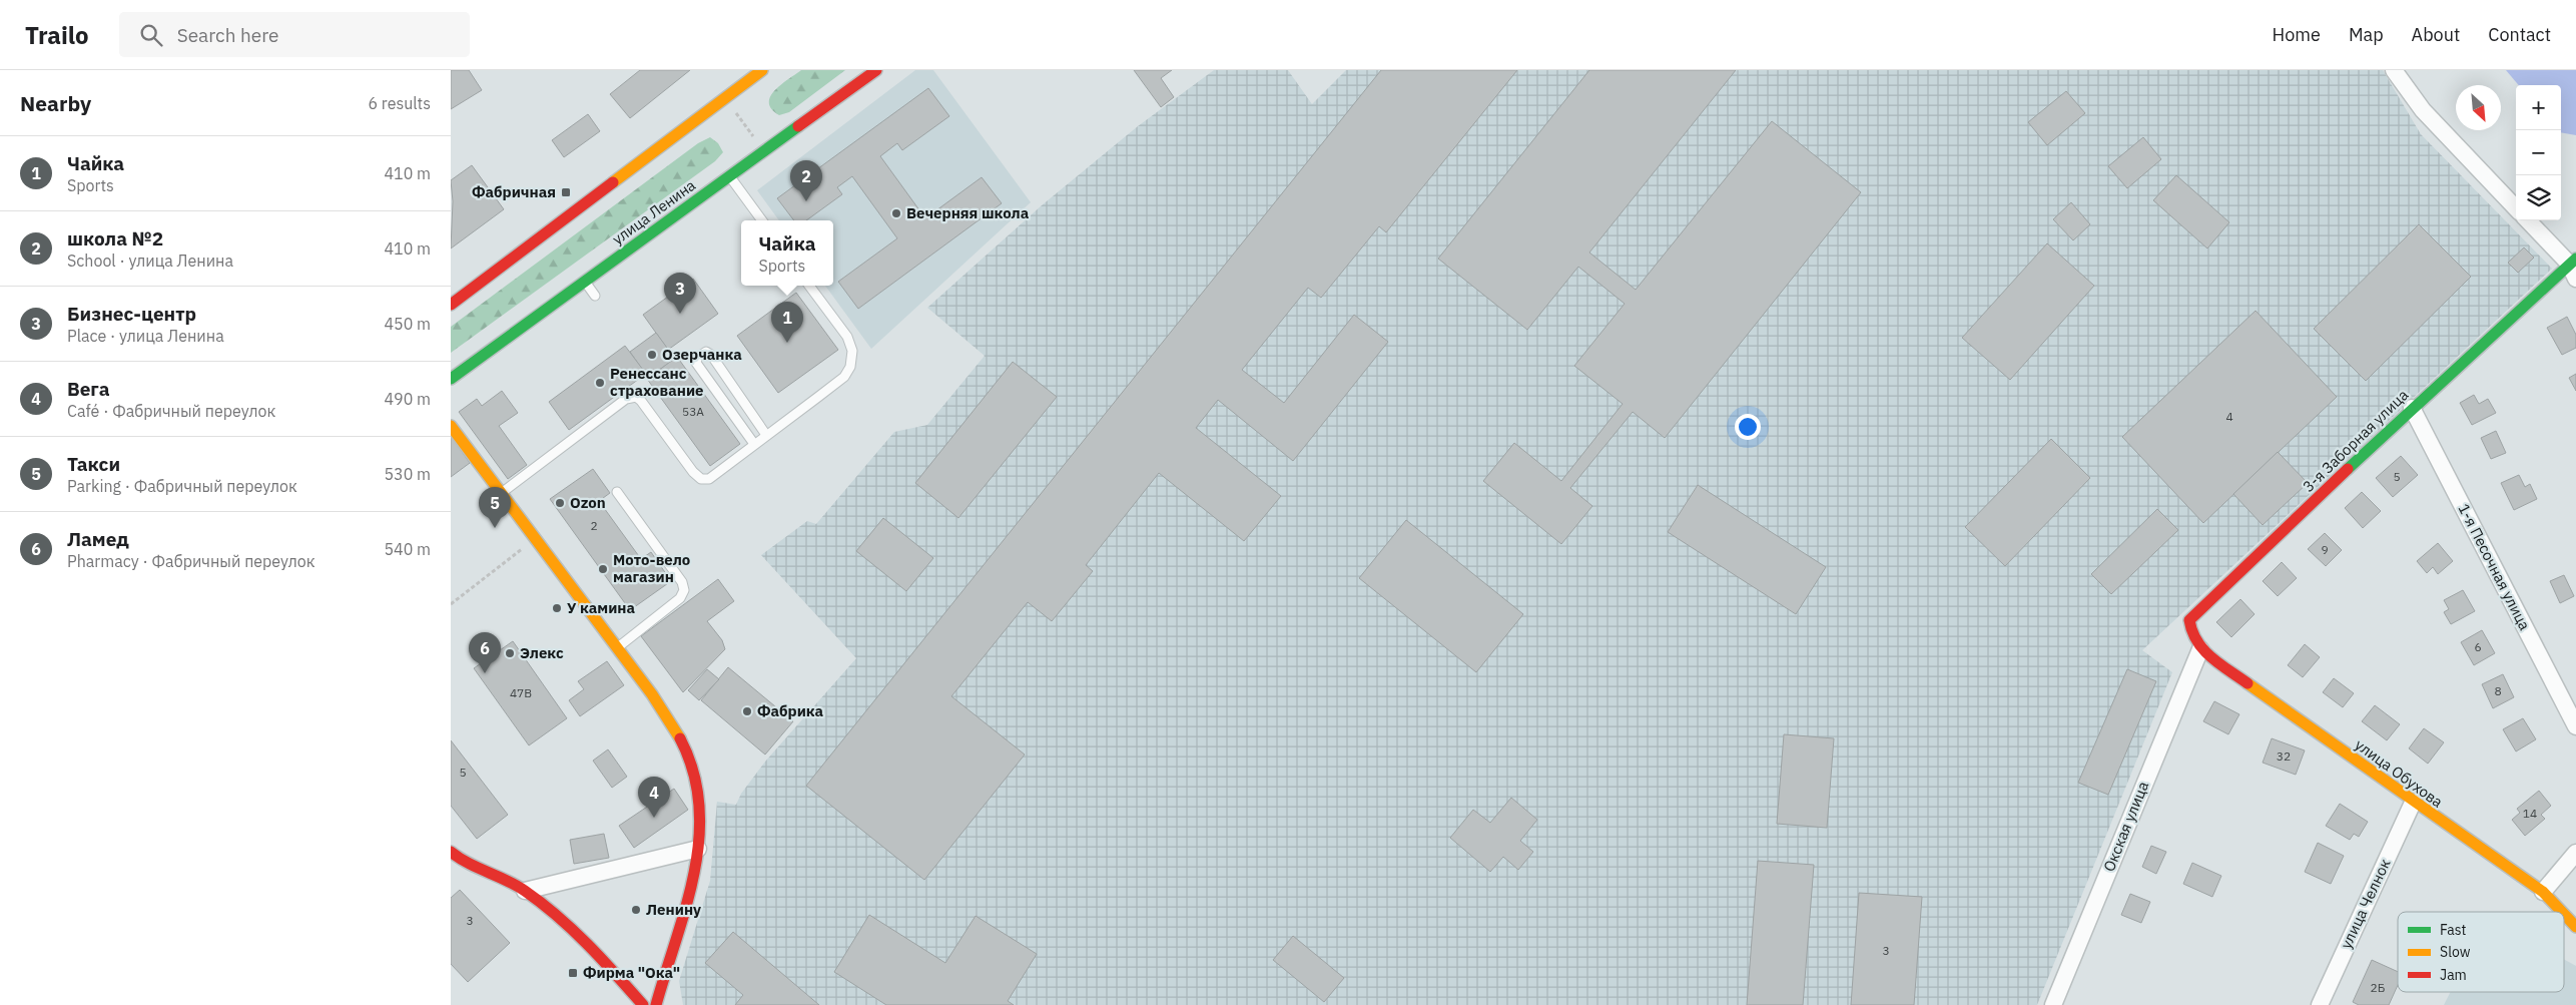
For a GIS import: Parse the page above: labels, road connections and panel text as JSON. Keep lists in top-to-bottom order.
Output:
{
  "streets": {
    "street": [
      "улица Ленина",
      "3-я Заборная улица",
      "1-я Песочная улица",
      "улица Обухова",
      "Окская улица",
      "улица Челнок"
    ]
  },
  "crossings": [
    ["3-я Заборная улица", "1-я Песочная улица"],
    ["3-я Заборная улица", "улица Обухова"],
    ["3-я Заборная улица", "Окская улица"],
    ["улица Обухова", "Окская улица"],
    ["улица Обухова", "улица Челнок"]
  ],
  "places": {
    "transit": ["Фабричная", "Фирма \"Ока\""],
    "other": [
      "Вечерняя школа",
      "Озерчанка",
      "Ренессанс страхование",
      "Ozon",
      "Мото-вело магазин",
      "У камина",
      "Элекс",
      "Фабрика",
      "Ленину"
    ]
  },
  "house_numbers": [
    "53А",
    "4",
    "5",
    "2",
    "9",
    "6",
    "8",
    "47В",
    "32",
    "5",
    "14",
    "3",
    "3",
    "2Б"
  ],
  "legend": ["Fast", "Slow", "Jam"],
  "north": "bottom right",
  "page": {
    "header": "Trailo",
    "search": "Search here",
    "nav": [
      "Home",
      "Map",
      "About",
      "Contact"
    ],
    "heading": ["Nearby", "6 results"],
    "map_buttons": ["+", "−"],
    "list": [
      {
        "mark": "1",
        "name": "Чайка",
        "note": "Sports",
        "value": "410 m"
      },
      {
        "mark": "2",
        "name": "школа №2",
        "note": "School · улица Ленина",
        "value": "410 m"
      },
      {
        "mark": "3",
        "name": "Бизнес-центр",
        "note": "Place · улица Ленина",
        "value": "450 m"
      },
      {
        "mark": "4",
        "name": "Вега",
        "note": "Café · Фабричный переулок",
        "value": "490 m"
      },
      {
        "mark": "5",
        "name": "Такси",
        "note": "Parking · Фабричный переулок",
        "value": "530 m"
      },
      {
        "mark": "6",
        "name": "Ламед",
        "note": "Pharmacy · Фабричный переулок",
        "value": "540 m"
      }
    ],
    "pins": [
      "2",
      "3",
      "1",
      "5",
      "6",
      "4"
    ],
    "popup": ["Чайка", "Sports"]
  }
}
